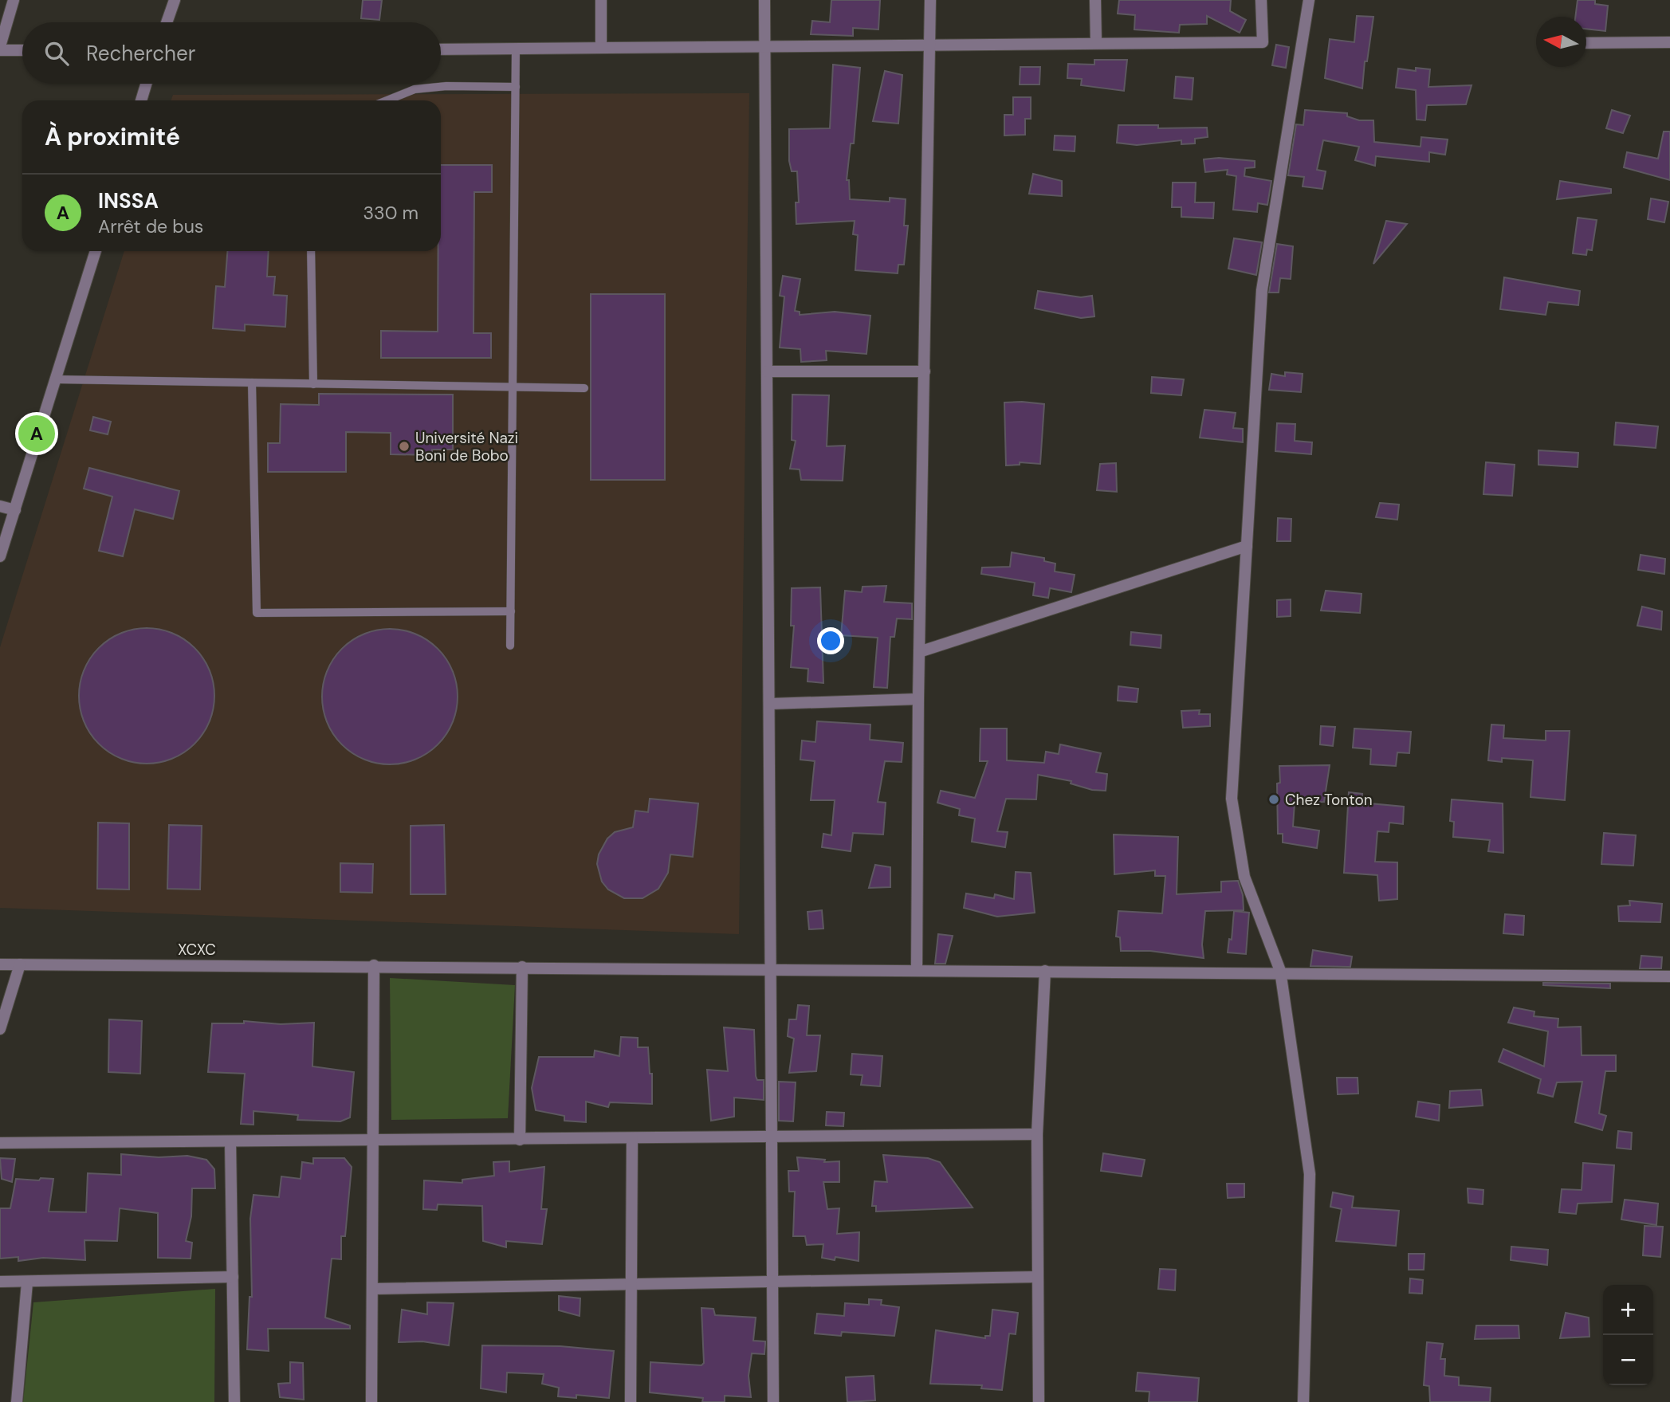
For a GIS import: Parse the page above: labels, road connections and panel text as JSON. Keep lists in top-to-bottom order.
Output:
{
  "streets": {
    "street": ["XCXC"]
  },
  "places": ["Université Nazi Boni de Bobo", "Chez Tonton"],
  "north": "left",
  "page": {
    "search": "Rechercher",
    "heading": "À proximité",
    "list": [
      {
        "mark": "A",
        "name": "INSSA",
        "note": "Arrêt de bus",
        "value": "330 m"
      }
    ],
    "pins": "A",
    "map_buttons": ["+", "−"]
  }
}
